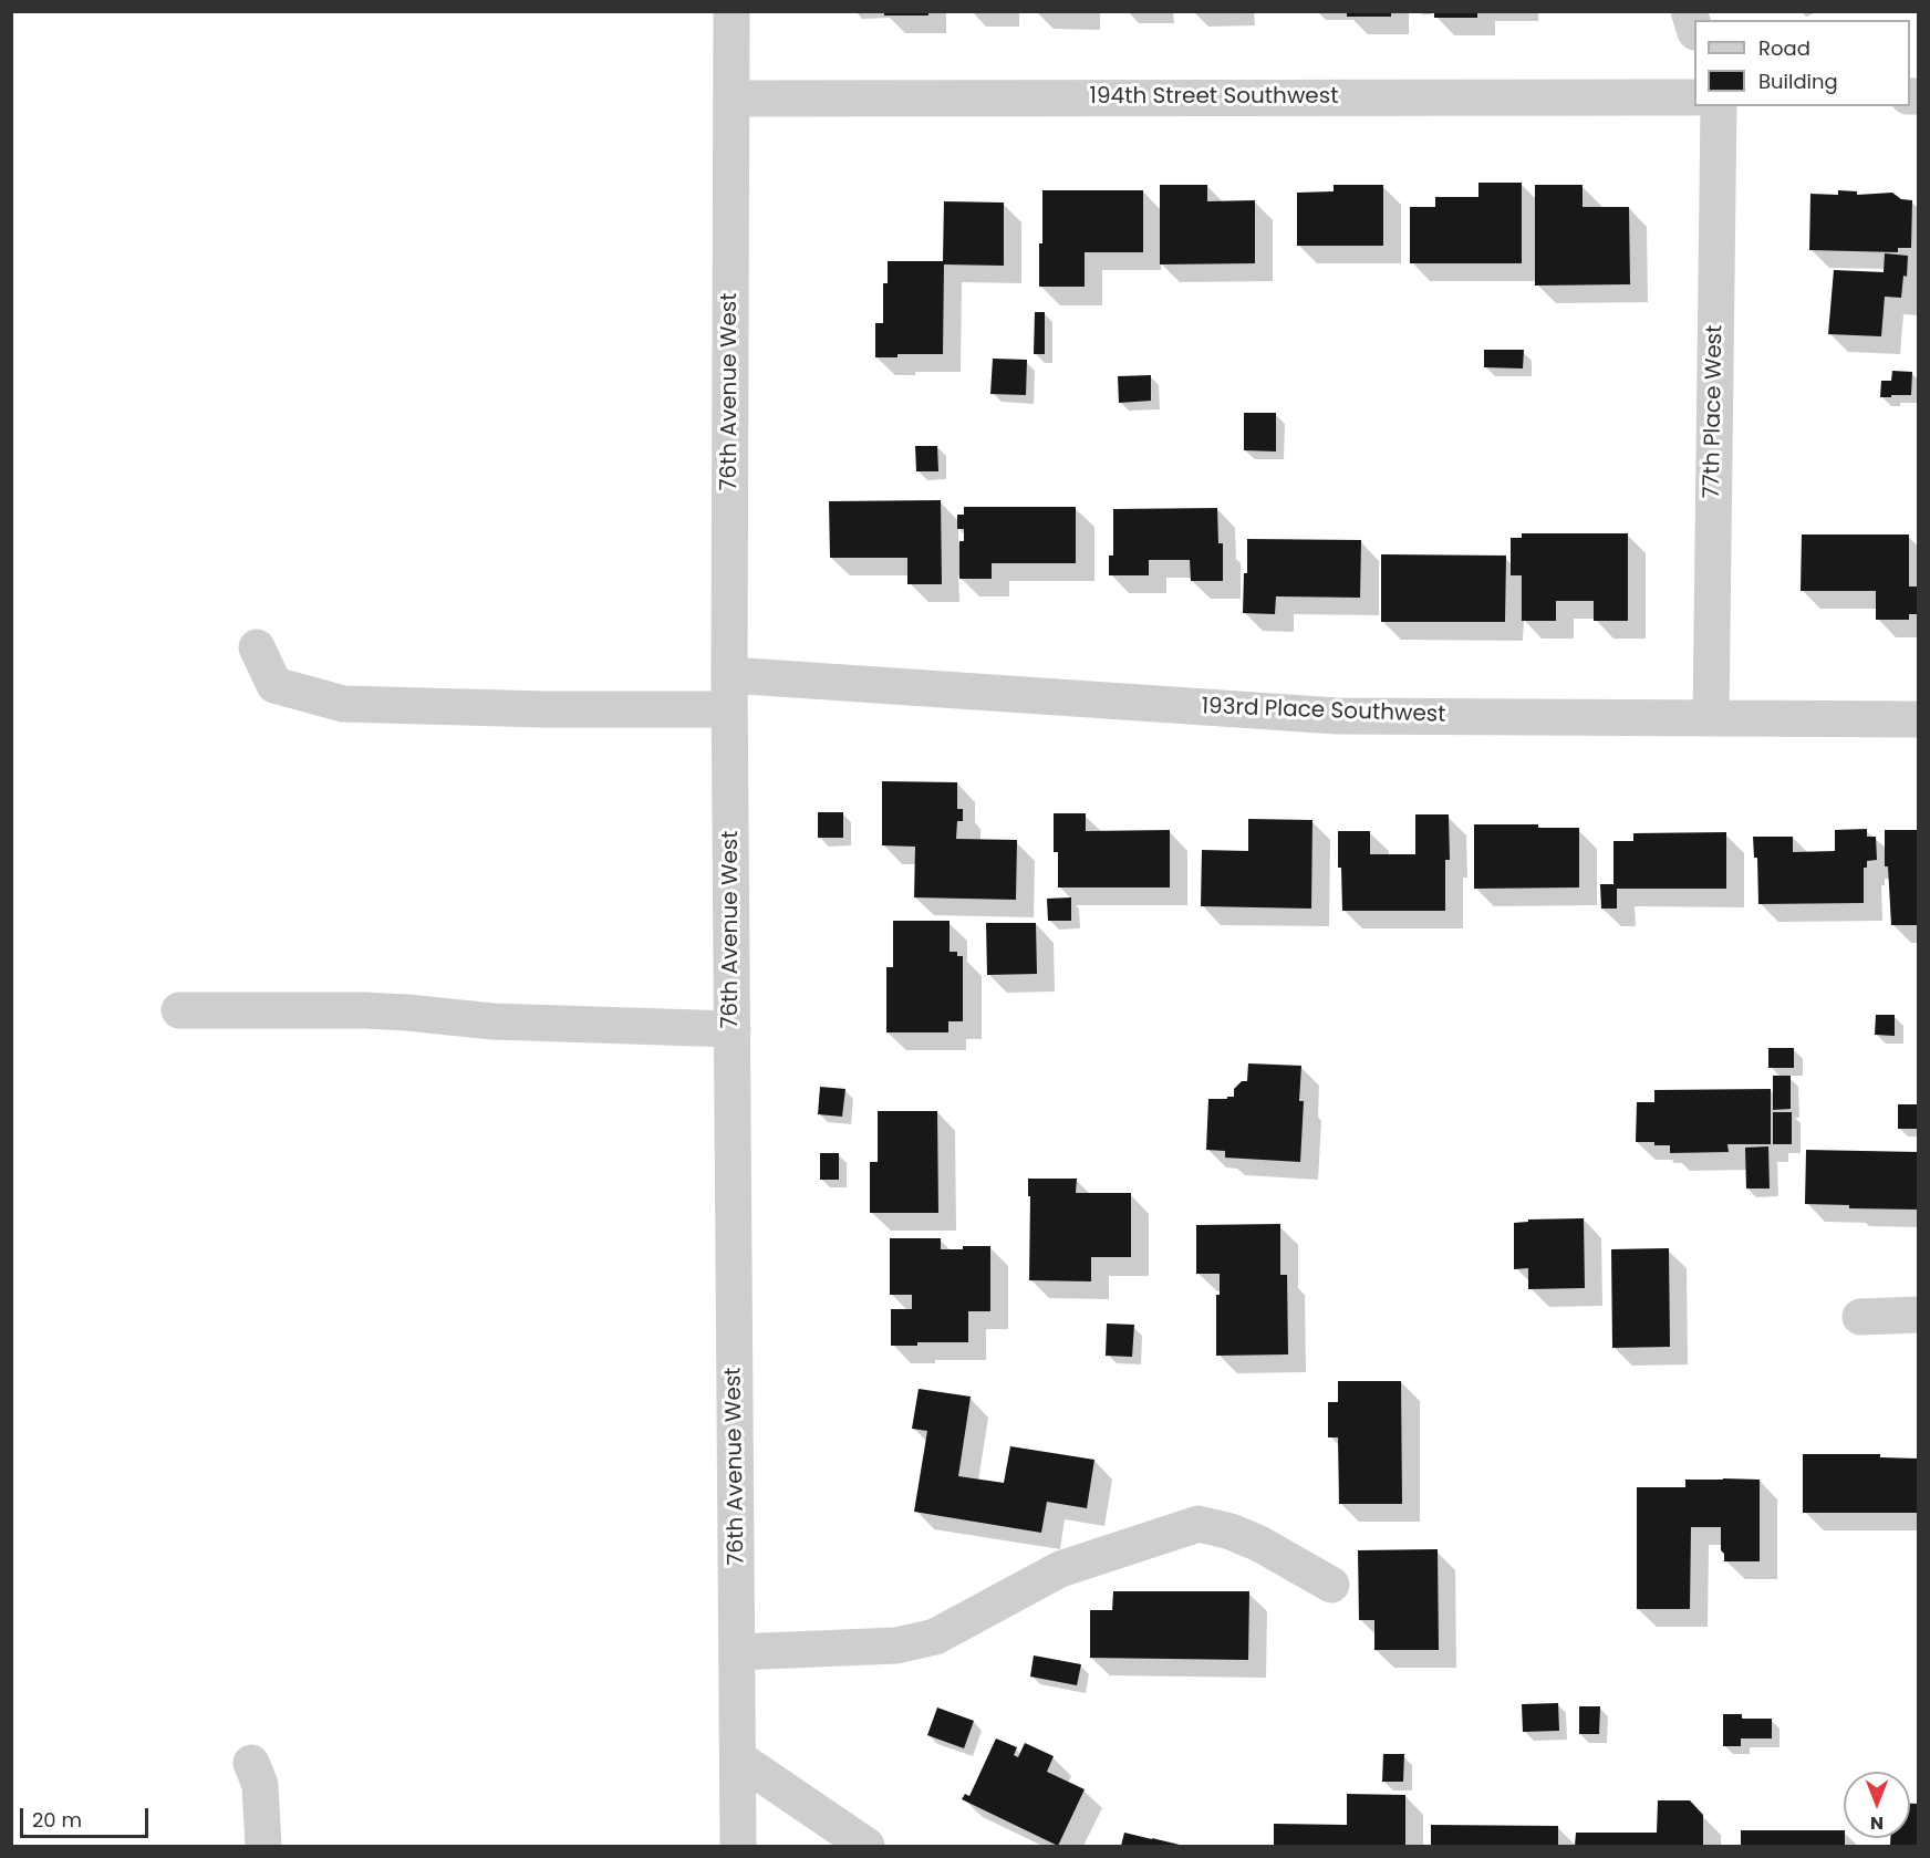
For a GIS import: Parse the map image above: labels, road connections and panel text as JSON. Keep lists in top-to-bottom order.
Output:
{
  "streets": {
    "street": [
      "194th Street Southwest",
      "76th Avenue West",
      "77th Place West",
      "193rd Place Southwest"
    ]
  },
  "crossings": [
    ["194th Street Southwest", "76th Avenue West"],
    ["76th Avenue West", "193rd Place Southwest"],
    ["77th Place West", "193rd Place Southwest"]
  ],
  "legend": ["Road", "Building"],
  "scale_bar": "20 m",
  "north": "bottom"
}
